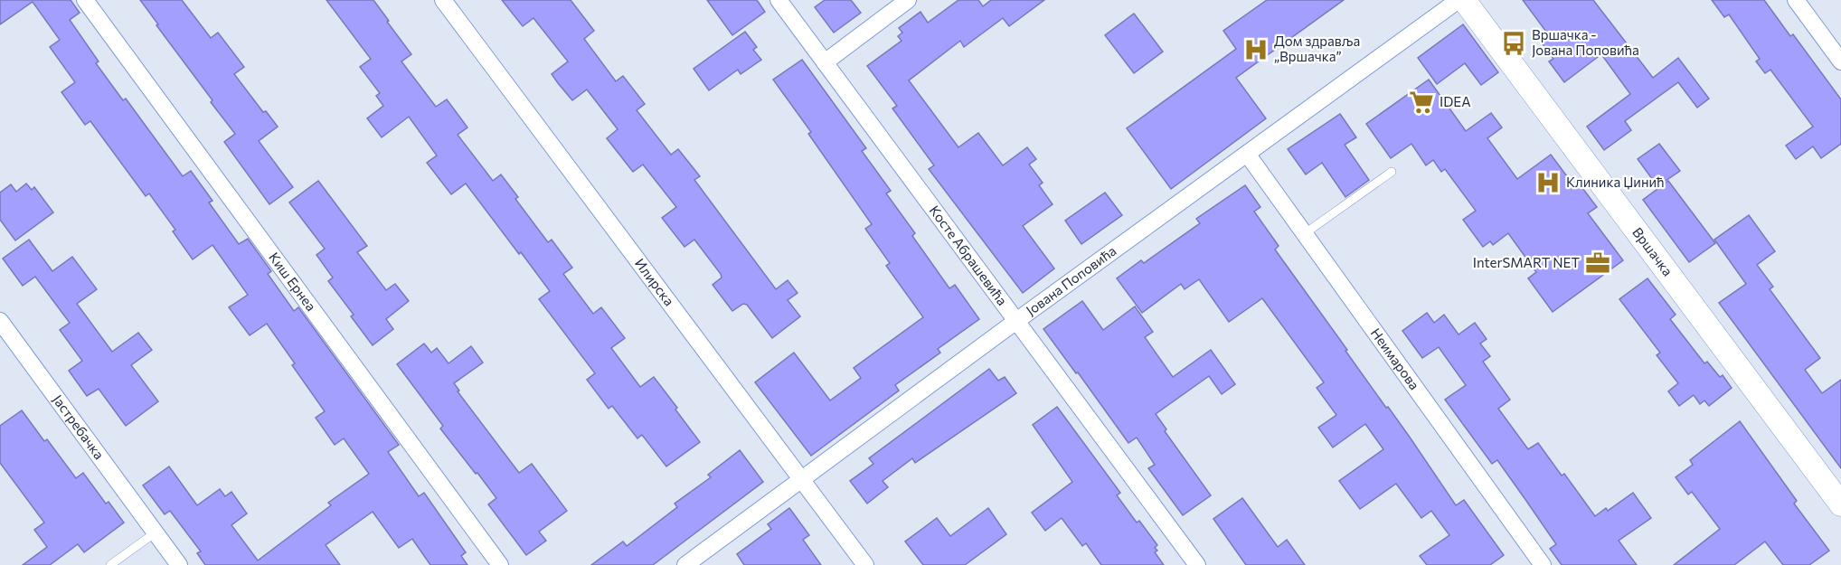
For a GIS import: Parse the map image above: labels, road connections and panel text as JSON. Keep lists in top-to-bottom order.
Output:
{
  "streets": {
    "street": [
      "Вршачка",
      "Косте Абрашевића",
      "Јована Поповића",
      "Киш Ернеа",
      "Илирска",
      "Неимарова",
      "Јастребачка"
    ]
  },
  "crossings": [
    ["Косте Абрашевића", "Јована Поповића"],
    ["Јована Поповића", "Илирска"],
    ["Јована Поповића", "Неимарова"]
  ],
  "places": {
    "bus stop": ["Вршачка - Јована Поповића"],
    "hospital": ["Дом здравља „Вршачка”", "Клиника Џинић"],
    "supermarket": ["IDEA"],
    "office": ["InterSMART NET"]
  }
}
